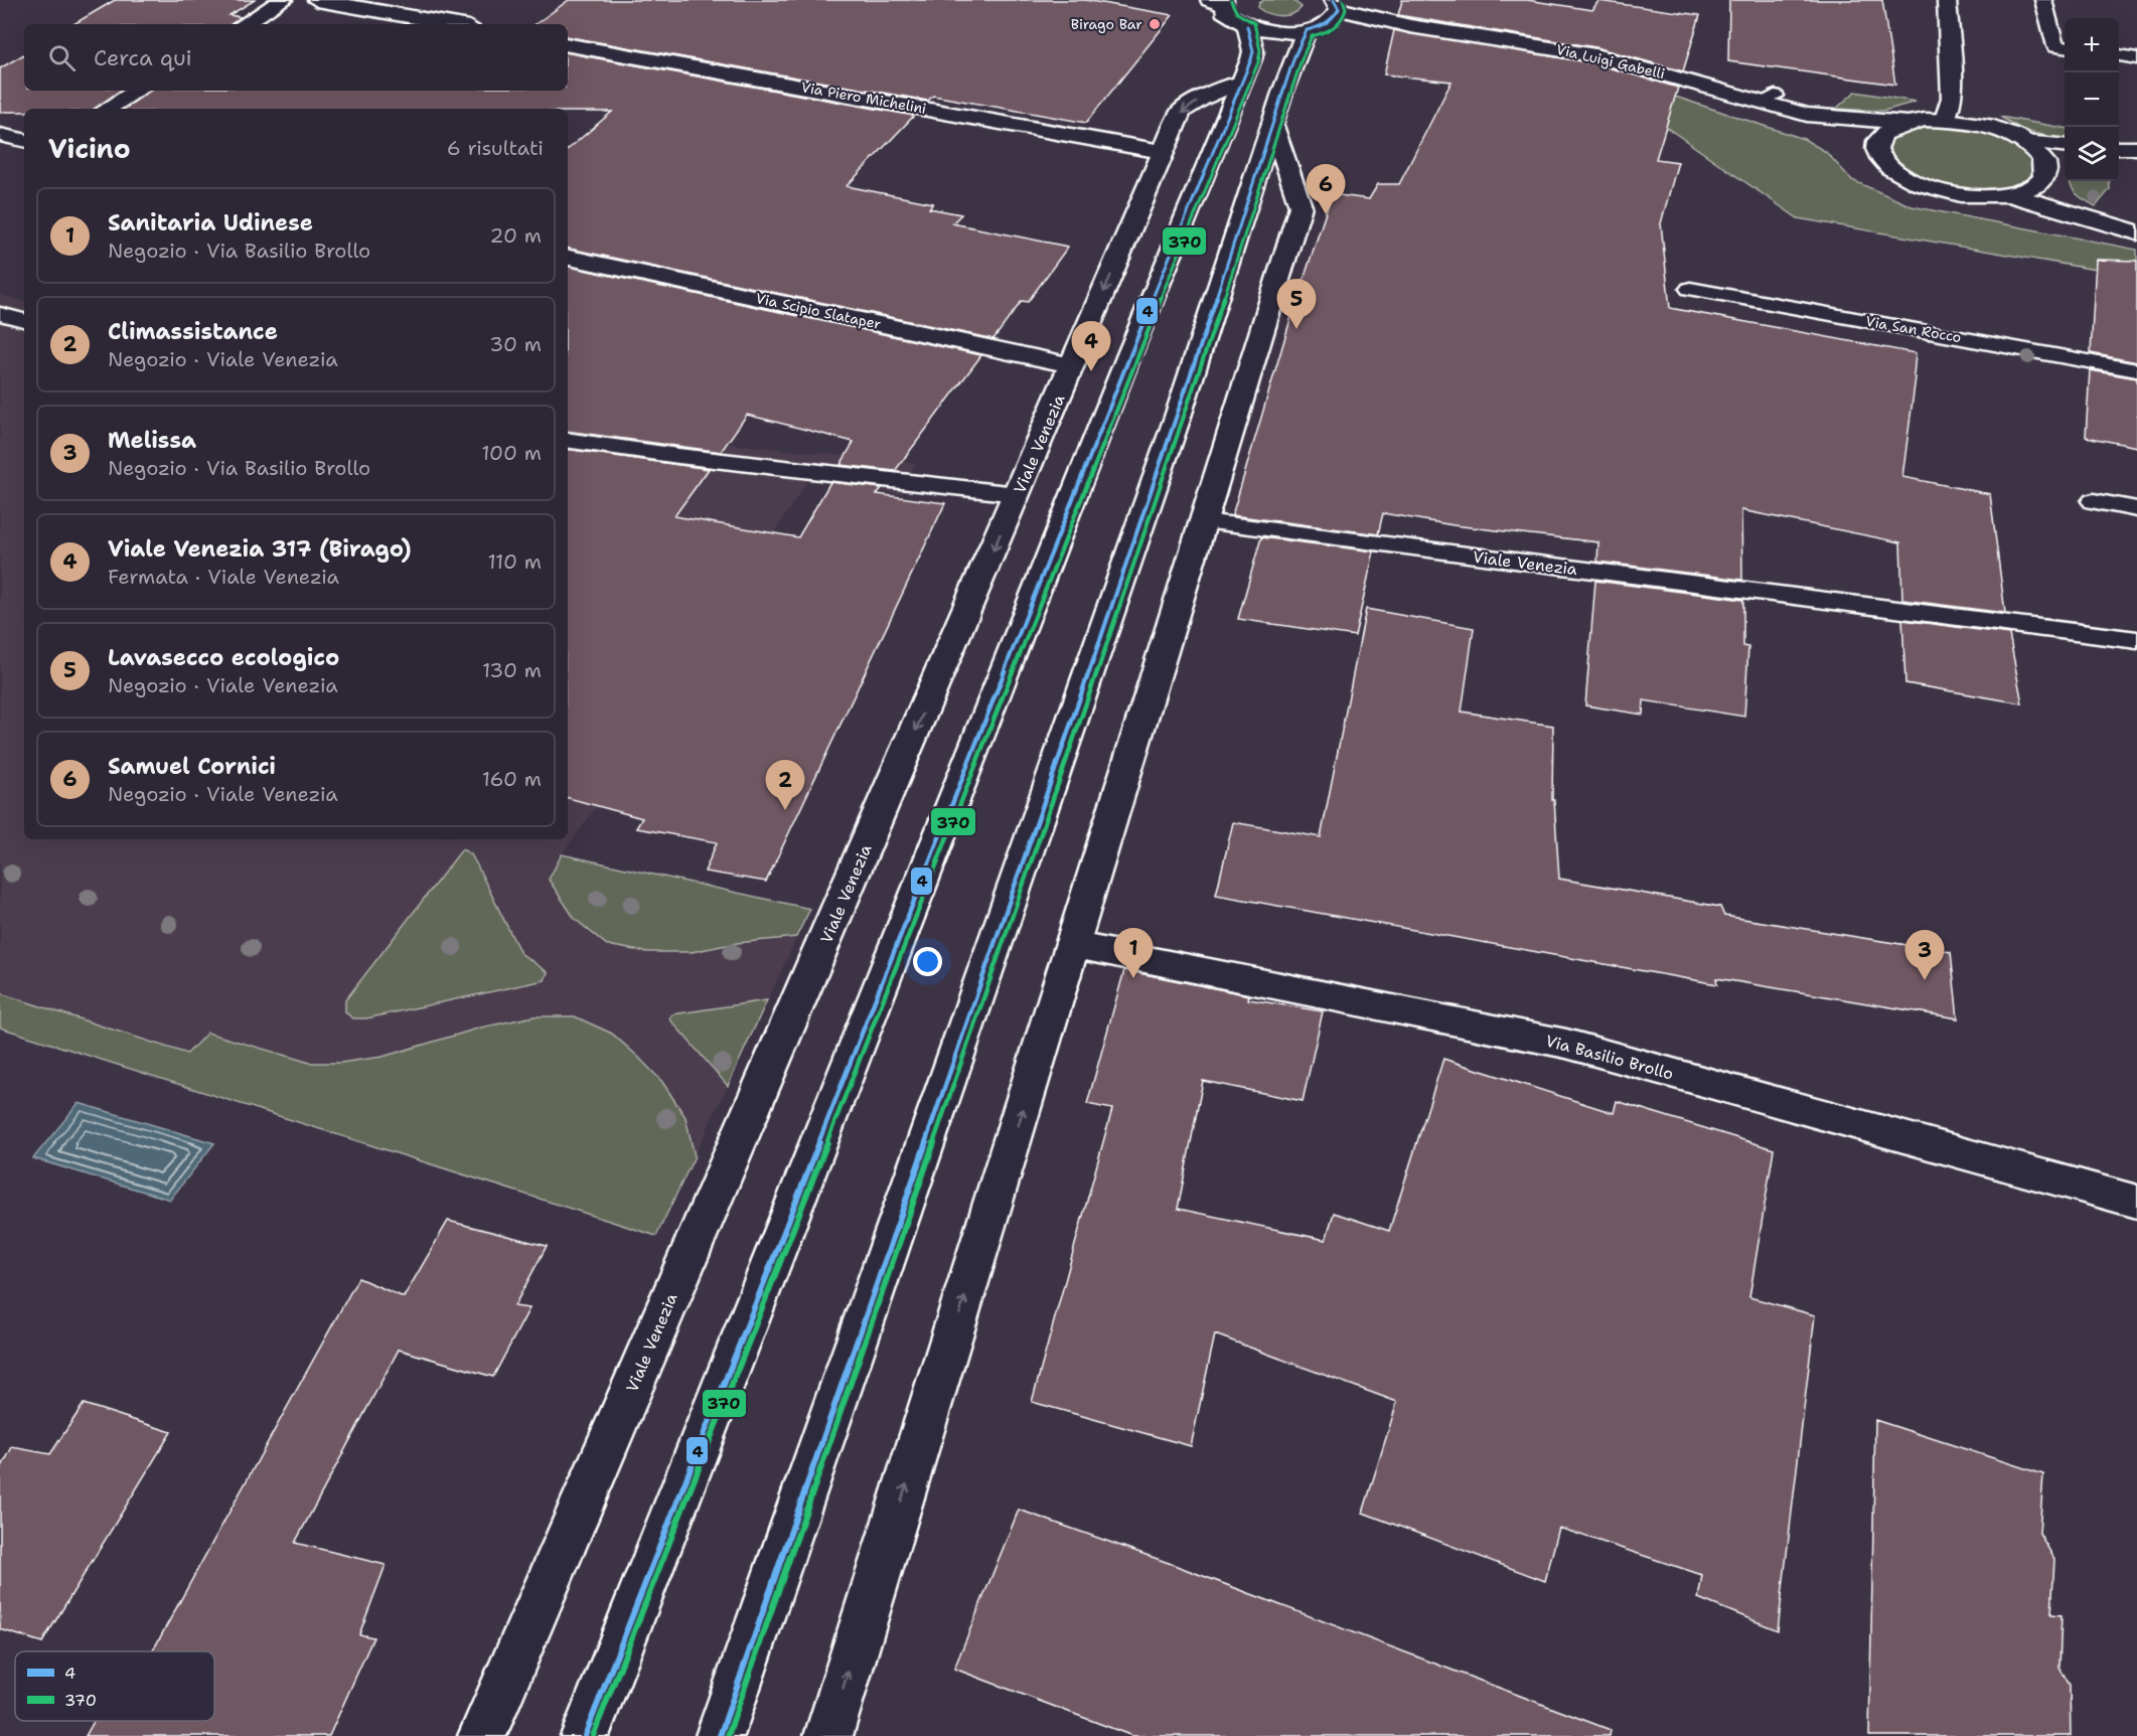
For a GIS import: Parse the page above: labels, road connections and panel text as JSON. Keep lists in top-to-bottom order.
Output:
{
  "streets": {
    "street": [
      "Via Luigi Gabelli",
      "Via Piero Michelini",
      "Via Scipio Slataper",
      "Viale Venezia",
      "Via Basilio Brollo"
    ],
    "lane": ["Via San Rocco"]
  },
  "crossings": [
    ["Via Piero Michelini", "Viale Venezia"],
    ["Via Scipio Slataper", "Viale Venezia"]
  ],
  "places": ["Birago Bar"],
  "lines": ["transit line 4", "transit line 370"],
  "legend": ["4", "370"],
  "page": {
    "map_buttons": ["+", "−"],
    "search": "Cerca qui",
    "heading": ["Vicino", "6 risultati"],
    "pins": [
      "6",
      "5",
      "4",
      "2",
      "1",
      "3"
    ],
    "list": [
      {
        "mark": "1",
        "name": "Sanitaria Udinese",
        "note": "Negozio · Via Basilio Brollo",
        "value": "20 m"
      },
      {
        "mark": "2",
        "name": "Climassistance",
        "note": "Negozio · Viale Venezia",
        "value": "30 m"
      },
      {
        "mark": "3",
        "name": "Melissa",
        "note": "Negozio · Via Basilio Brollo",
        "value": "100 m"
      },
      {
        "mark": "4",
        "name": "Viale Venezia 317 (Birago)",
        "note": "Fermata · Viale Venezia",
        "value": "110 m"
      },
      {
        "mark": "5",
        "name": "Lavasecco ecologico",
        "note": "Negozio · Viale Venezia",
        "value": "130 m"
      },
      {
        "mark": "6",
        "name": "Samuel Cornici",
        "note": "Negozio · Viale Venezia",
        "value": "160 m"
      }
    ]
  }
}
